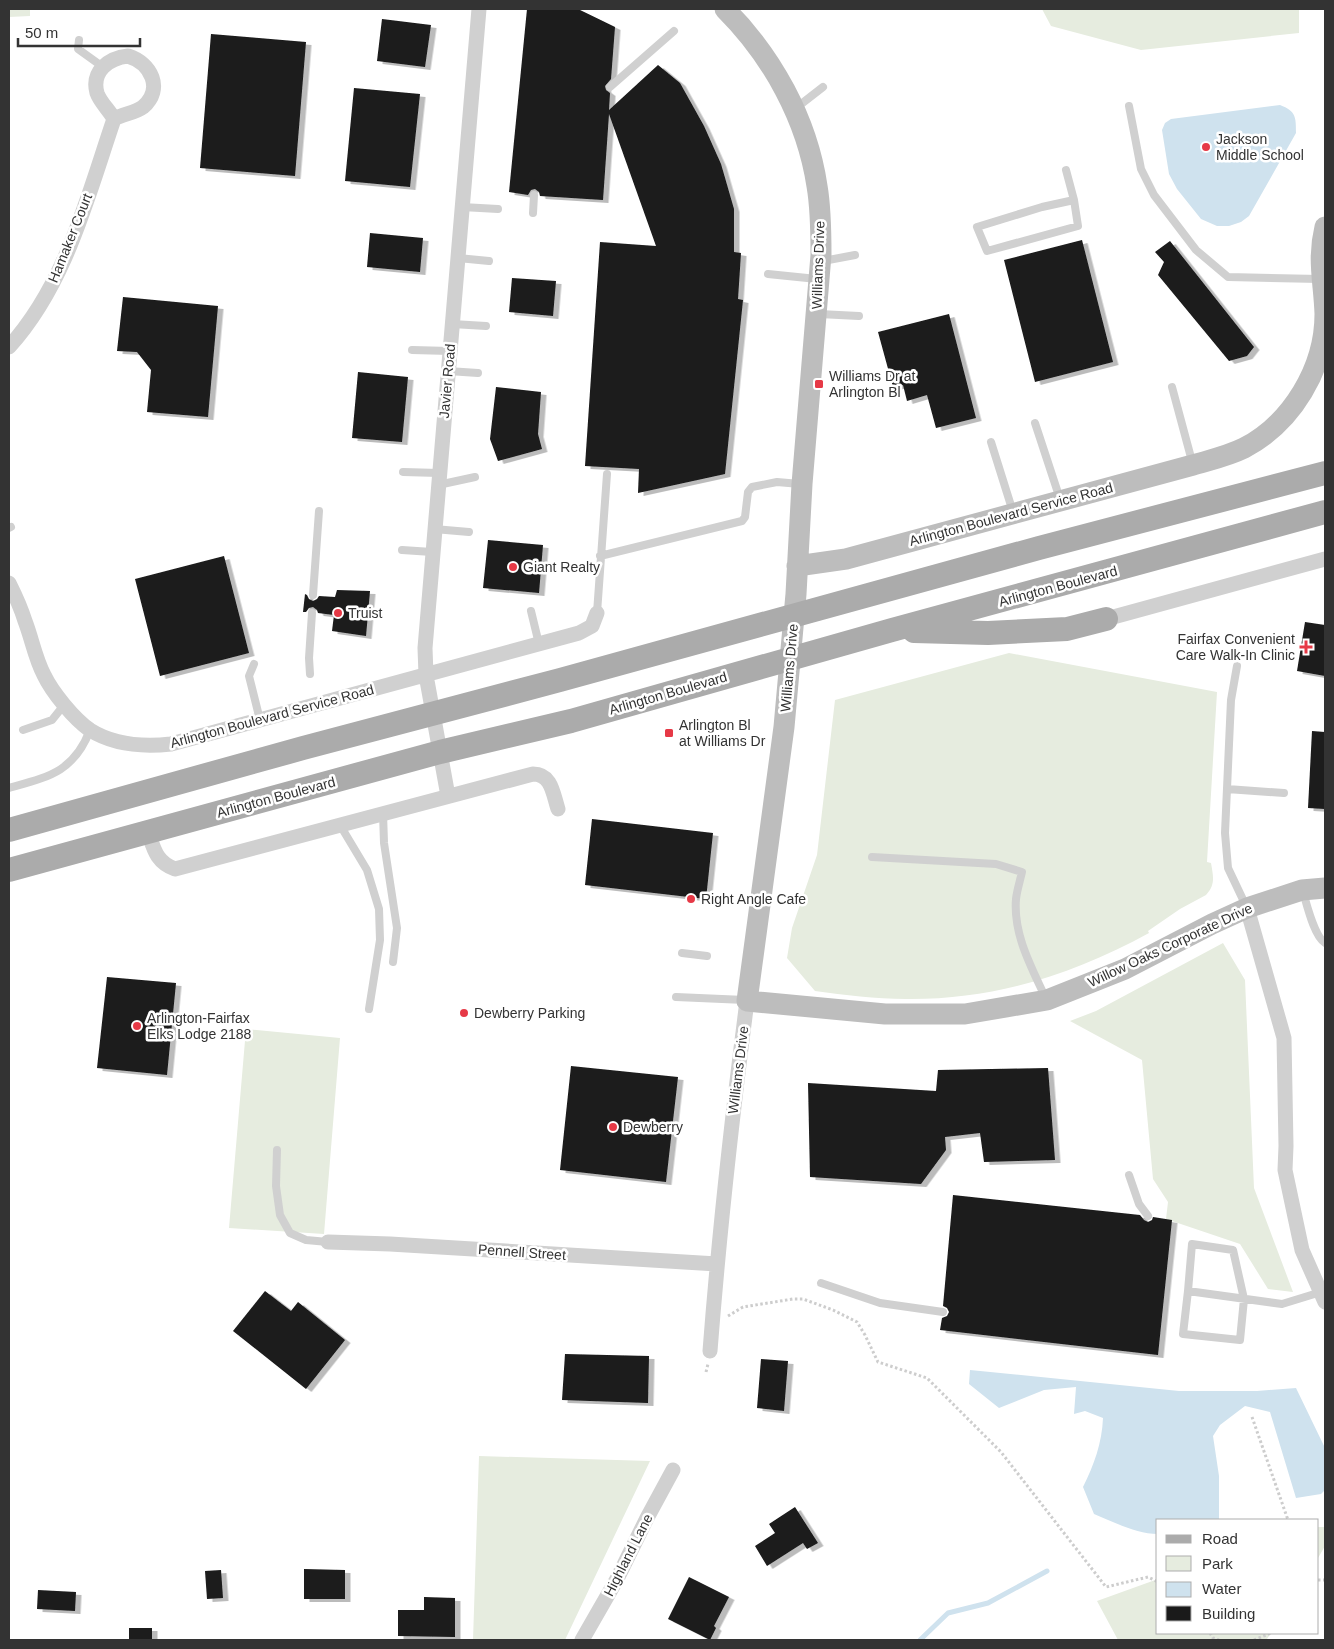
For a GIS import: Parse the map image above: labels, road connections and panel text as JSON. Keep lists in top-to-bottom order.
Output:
{
  "streets": {
    "main road": ["Arlington Boulevard"],
    "street": [
      "Hamaker Court",
      "Williams Drive",
      "Javier Road",
      "Arlington Boulevard Service Road",
      "Willow Oaks Corporate Drive",
      "Pennell Street",
      "Highland Lane"
    ]
  },
  "crossings": [
    ["Williams Drive", "Arlington Boulevard Service Road"],
    ["Williams Drive", "Arlington Boulevard"],
    ["Williams Drive", "Willow Oaks Corporate Drive"],
    ["Williams Drive", "Pennell Street"],
    ["Javier Road", "Arlington Boulevard Service Road"],
    ["Javier Road", "Arlington Boulevard"]
  ],
  "places": {
    "other": [
      "Jackson Middle School",
      "Giant Realty",
      "Truist",
      "Right Angle Cafe",
      "Dewberry Parking",
      "Arlington-Fairfax Elks Lodge 2188",
      "Dewberry"
    ],
    "transit": ["Williams Dr at Arlington Bl", "Arlington Bl at Williams Dr"],
    "health": ["Fairfax Convenient Care Walk-In Clinic"]
  },
  "legend": [
    "Road",
    "Park",
    "Water",
    "Building"
  ],
  "scale_bar": "50 m"
}
